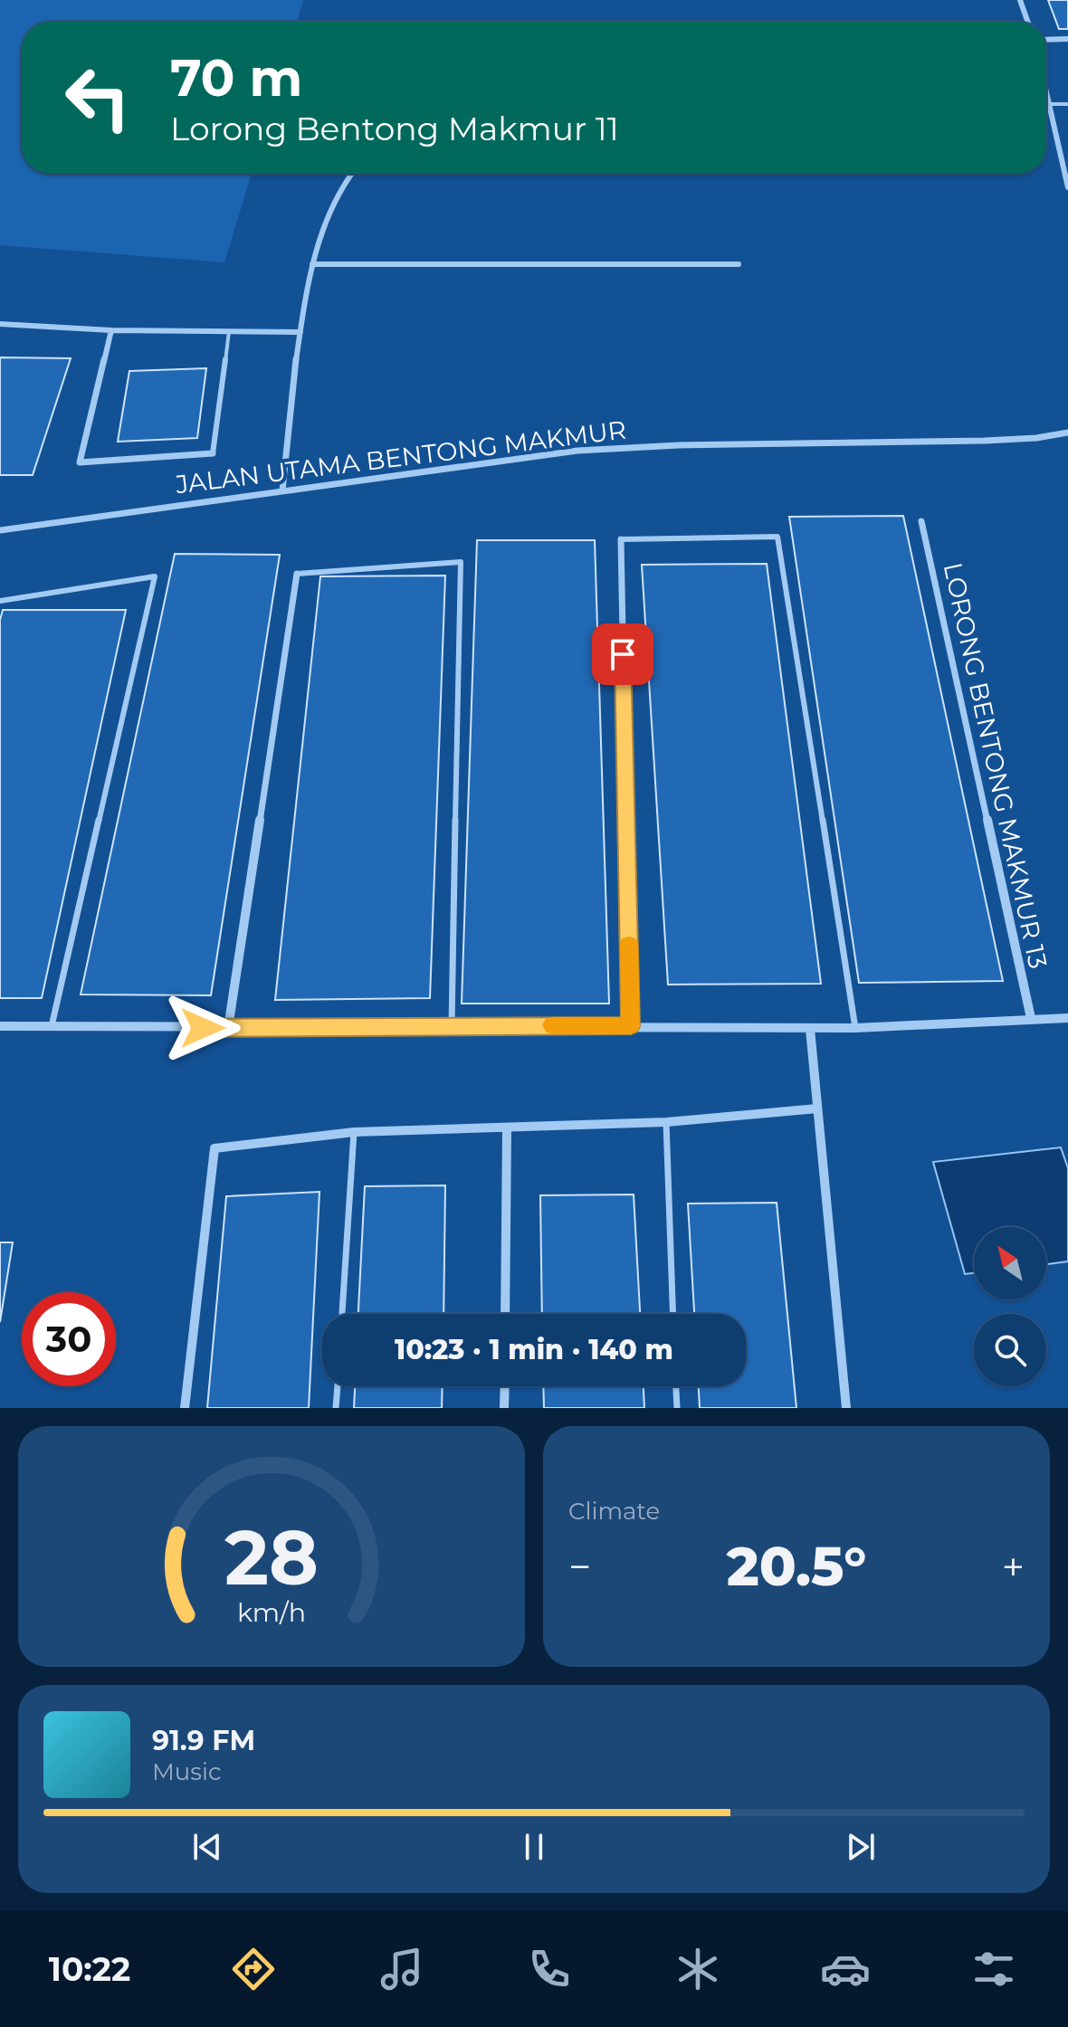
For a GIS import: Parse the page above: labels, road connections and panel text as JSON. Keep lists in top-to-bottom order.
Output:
{
  "streets": {
    "street": ["JALAN UTAMA BENTONG MAKMUR", "LORONG BENTONG MAKMUR 13"]
  },
  "north": "top left",
  "page": {
    "turn": ["70 m", "Lorong Bentong Makmur 11"],
    "limit": "30",
    "trip": "10:23 · 1 min · 140 m",
    "tile": "Climate",
    "heat": ["−", "20.5°", "+"],
    "song": ["91.9 FM", "Music"],
    "tabs": "10:22",
    "gauge": ["28", "km/h"]
  }
}
